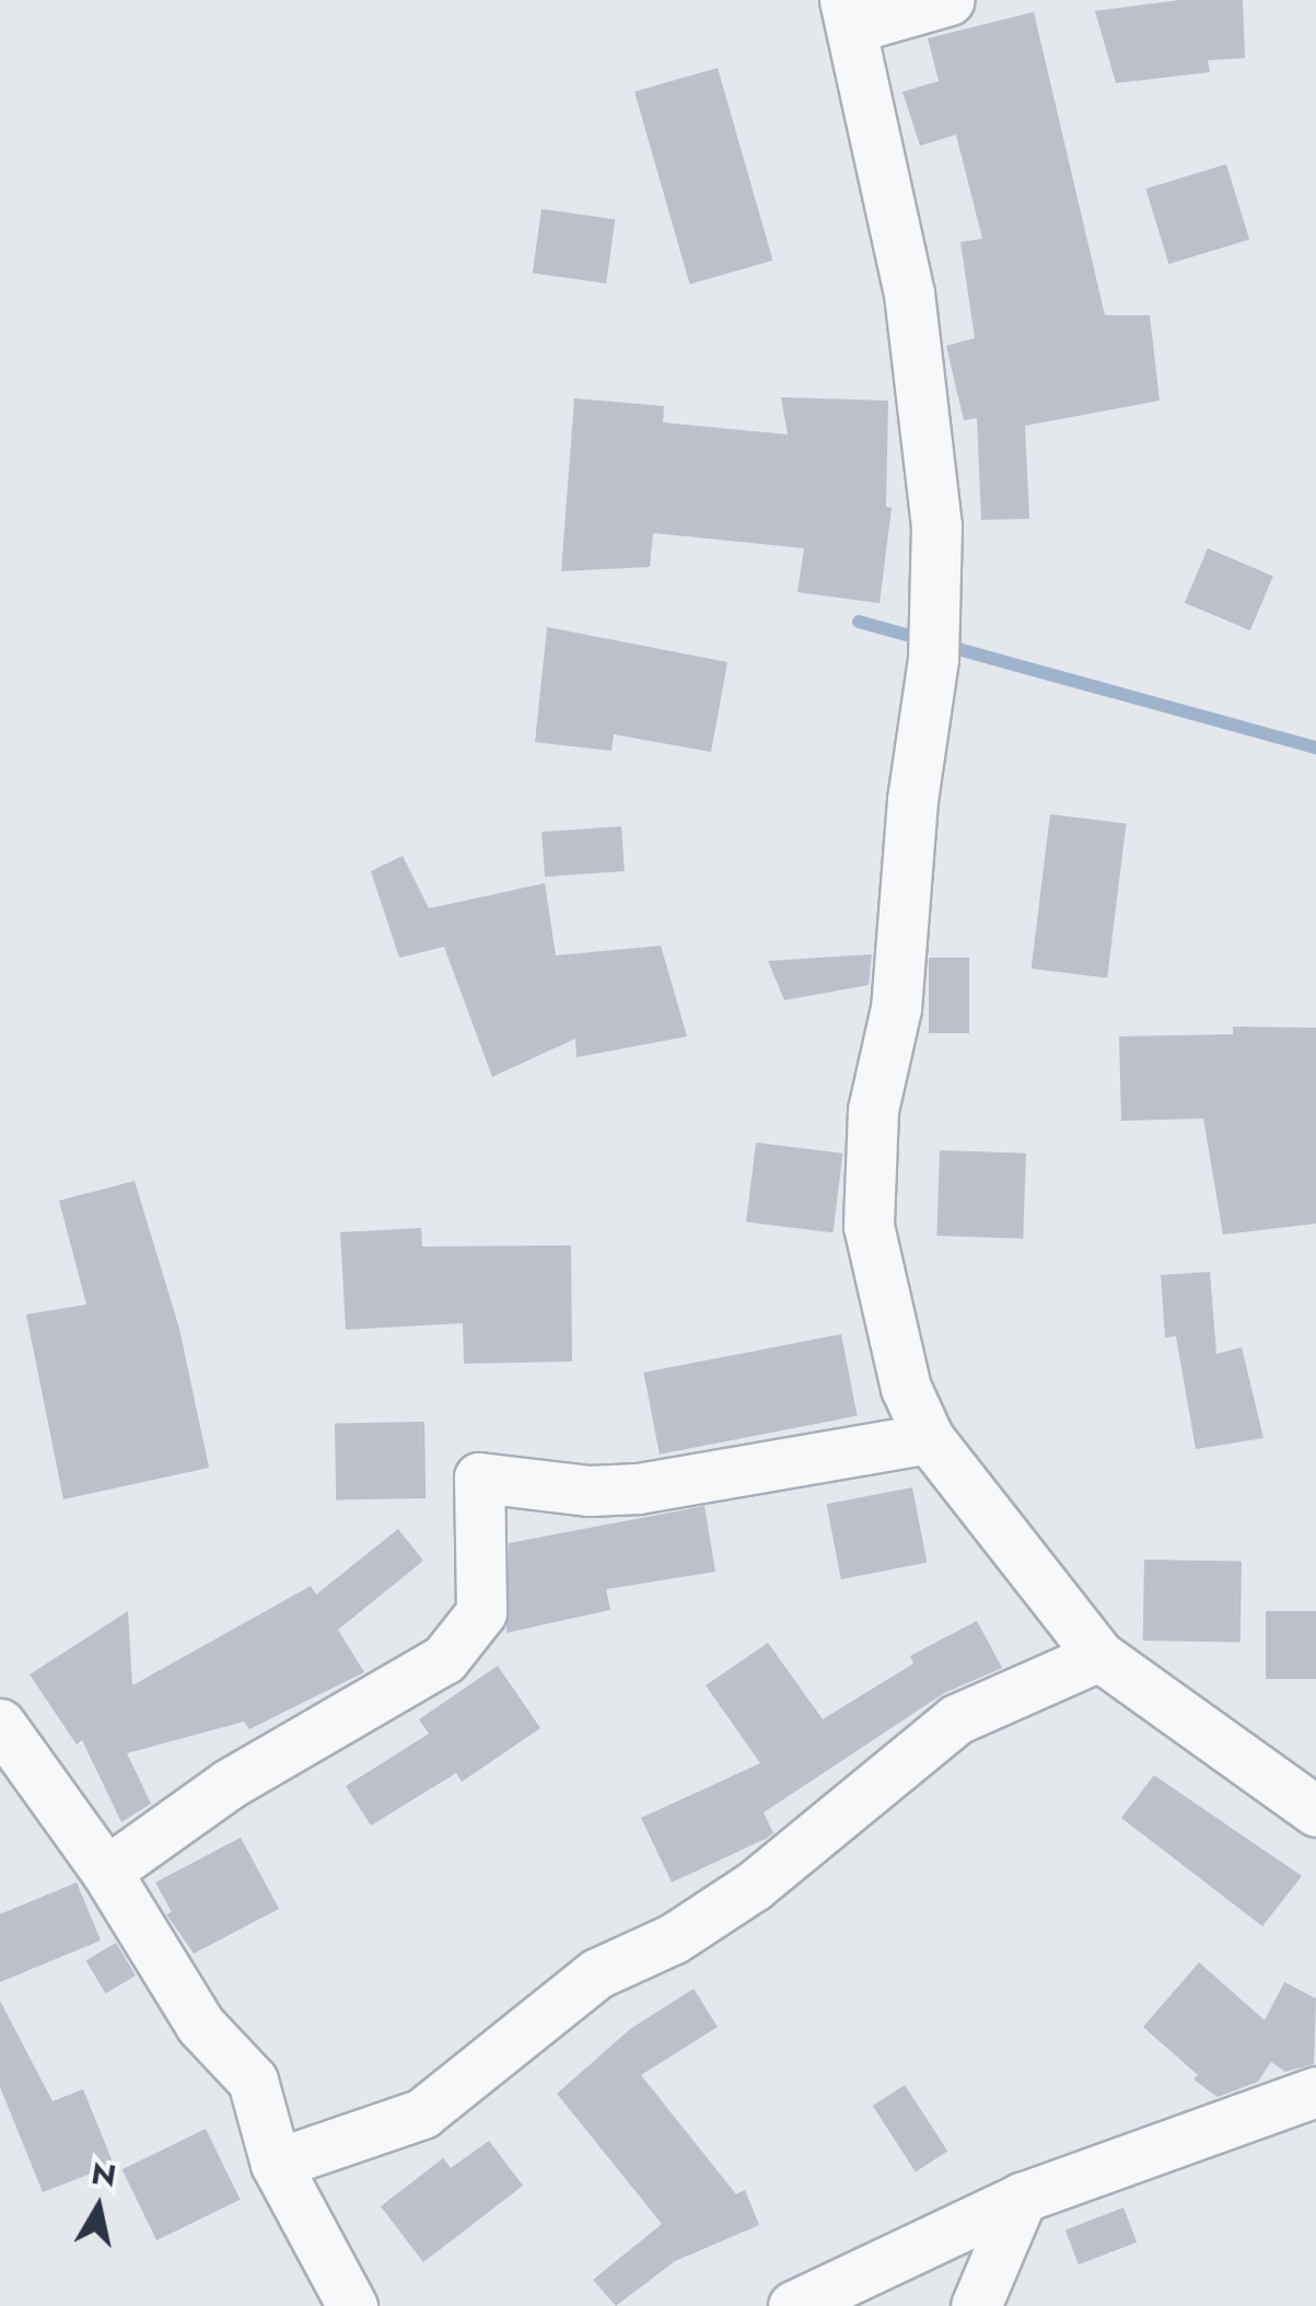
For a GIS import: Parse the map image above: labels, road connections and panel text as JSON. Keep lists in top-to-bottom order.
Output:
{
  "north": "top"
}
